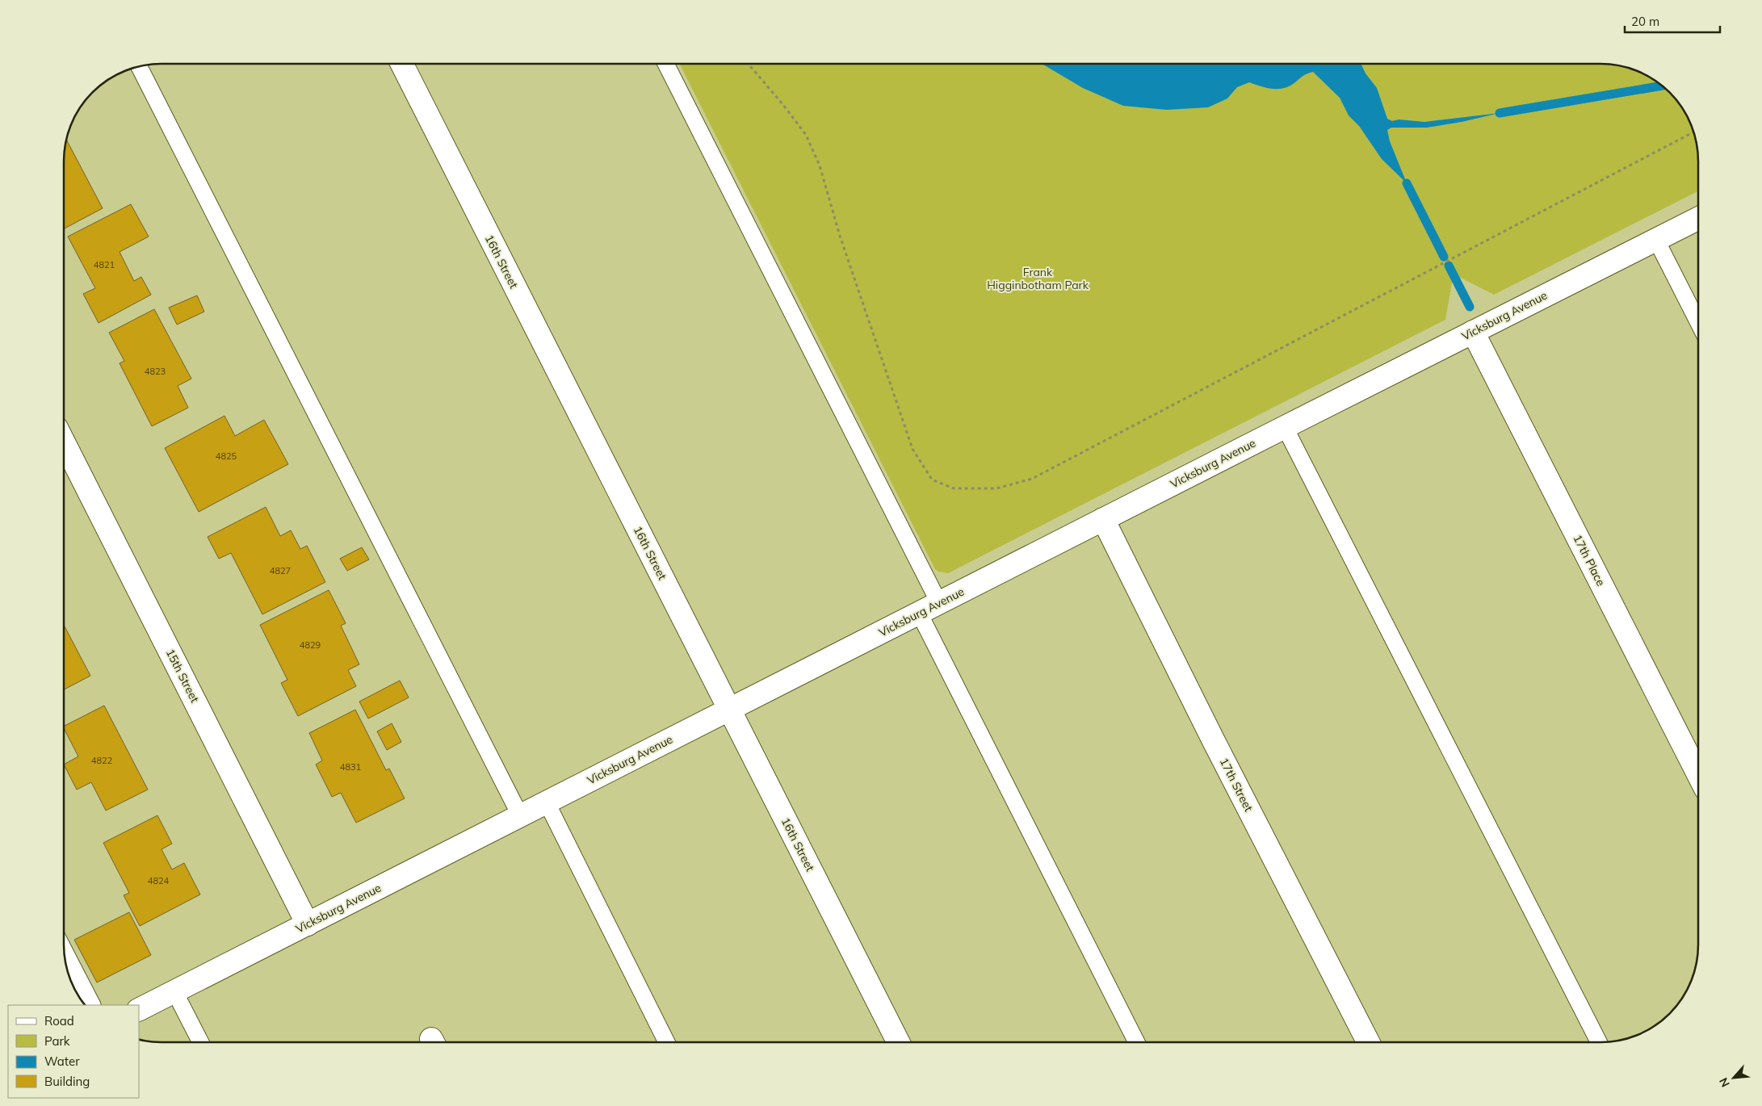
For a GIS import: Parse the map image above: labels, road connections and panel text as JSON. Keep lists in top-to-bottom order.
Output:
{
  "streets": {
    "street": [
      "16th Street",
      "Vicksburg Avenue",
      "17th Place",
      "15th Street",
      "17th Street"
    ]
  },
  "crossings": [
    ["16th Street", "Vicksburg Avenue"],
    ["Vicksburg Avenue", "17th Place"],
    ["Vicksburg Avenue", "15th Street"],
    ["Vicksburg Avenue", "17th Street"]
  ],
  "parks": ["Frank Higginbotham Park"],
  "house_numbers": [
    "4821",
    "4823",
    "4825",
    "4827",
    "4829",
    "4822",
    "4831",
    "4824"
  ],
  "legend": [
    "Road",
    "Park",
    "Water",
    "Building"
  ],
  "scale_bar": "20 m",
  "north": "bottom left"
}
